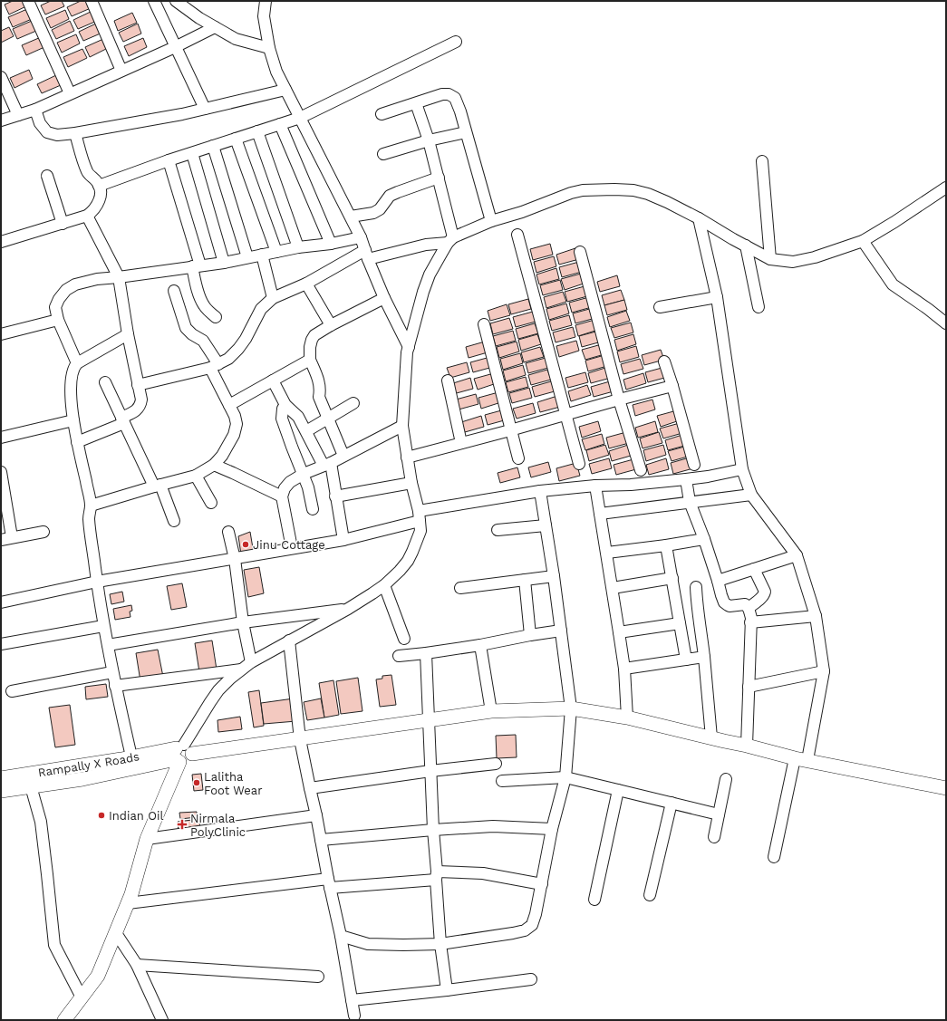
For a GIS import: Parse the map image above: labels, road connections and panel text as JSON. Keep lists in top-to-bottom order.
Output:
{
  "streets": {
    "main road": ["Rampally X Roads"]
  },
  "places": {
    "other": ["Jinu Cottage", "Lalitha Foot Wear", "Indian Oil"],
    "health": ["Nirmala PolyClinic"]
  }
}
